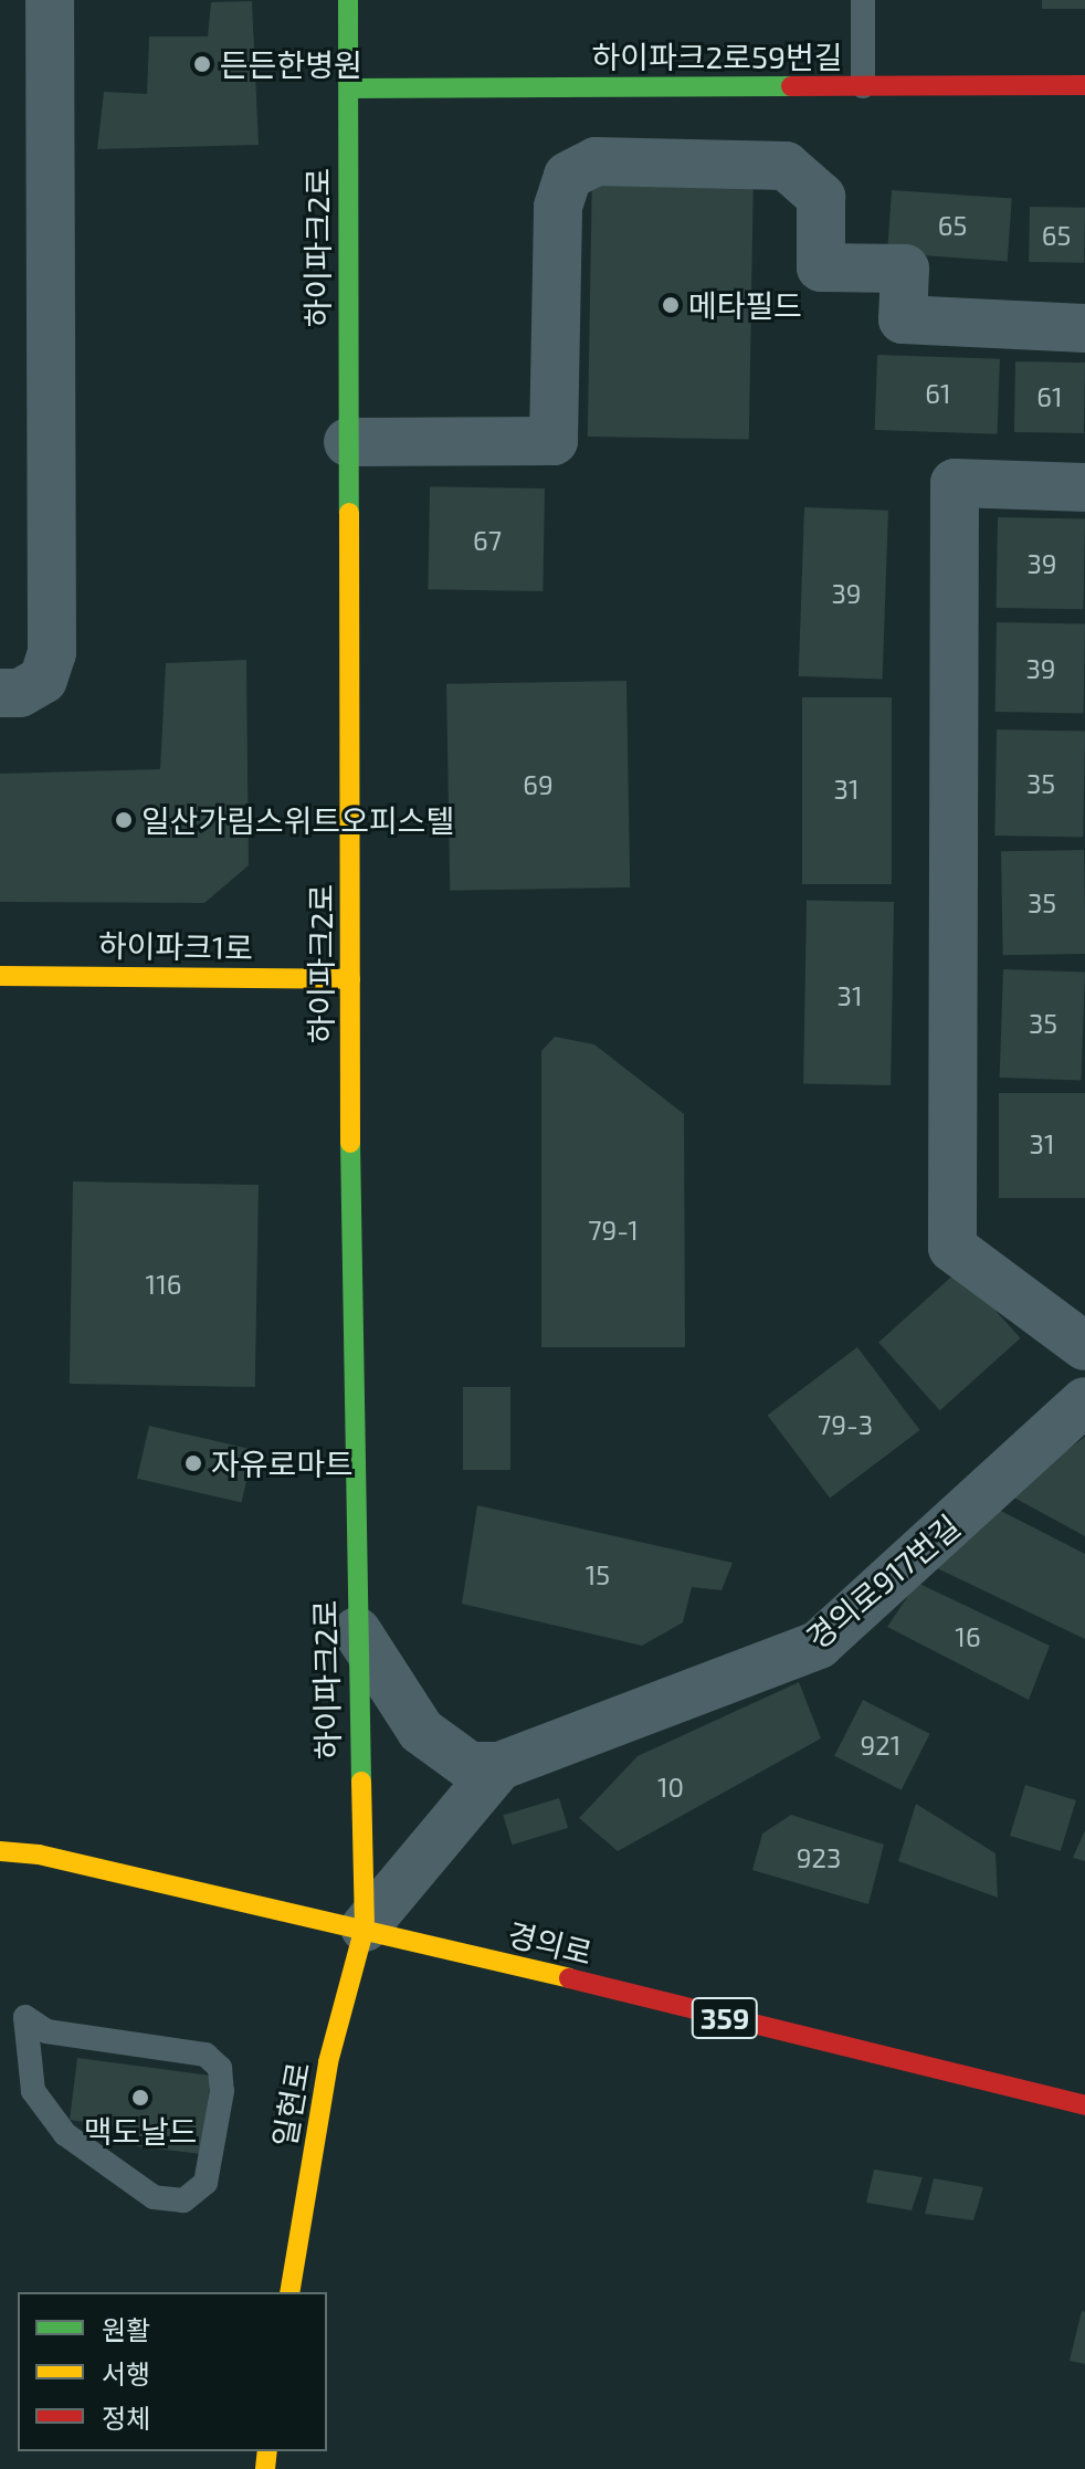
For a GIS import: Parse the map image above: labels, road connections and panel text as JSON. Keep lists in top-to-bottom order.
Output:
{
  "streets": {
    "street": [
      "하이파크2로59번길",
      "하이파크2로",
      "하이파크1로",
      "경의로917번길",
      "경의로",
      "359",
      "일현로"
    ]
  },
  "crossings": [
    ["하이파크2로59번길", "하이파크2로"],
    ["하이파크2로", "하이파크1로"],
    ["하이파크2로", "경의로"],
    ["하이파크2로", "일현로"],
    ["경의로", "일현로"]
  ],
  "places": [
    "든든한병원",
    "메타필드",
    "일산가림스위트오피스텔",
    "자유로마트",
    "맥도날드"
  ],
  "house_numbers": [
    "65",
    "65",
    "61",
    "61",
    "67",
    "39",
    "39",
    "39",
    "35",
    "69",
    "31",
    "35",
    "31",
    "35",
    "31",
    "79-1",
    "116",
    "79-3",
    "15",
    "16",
    "921",
    "10",
    "923"
  ],
  "legend": ["원활", "서행", "정체"]
}
